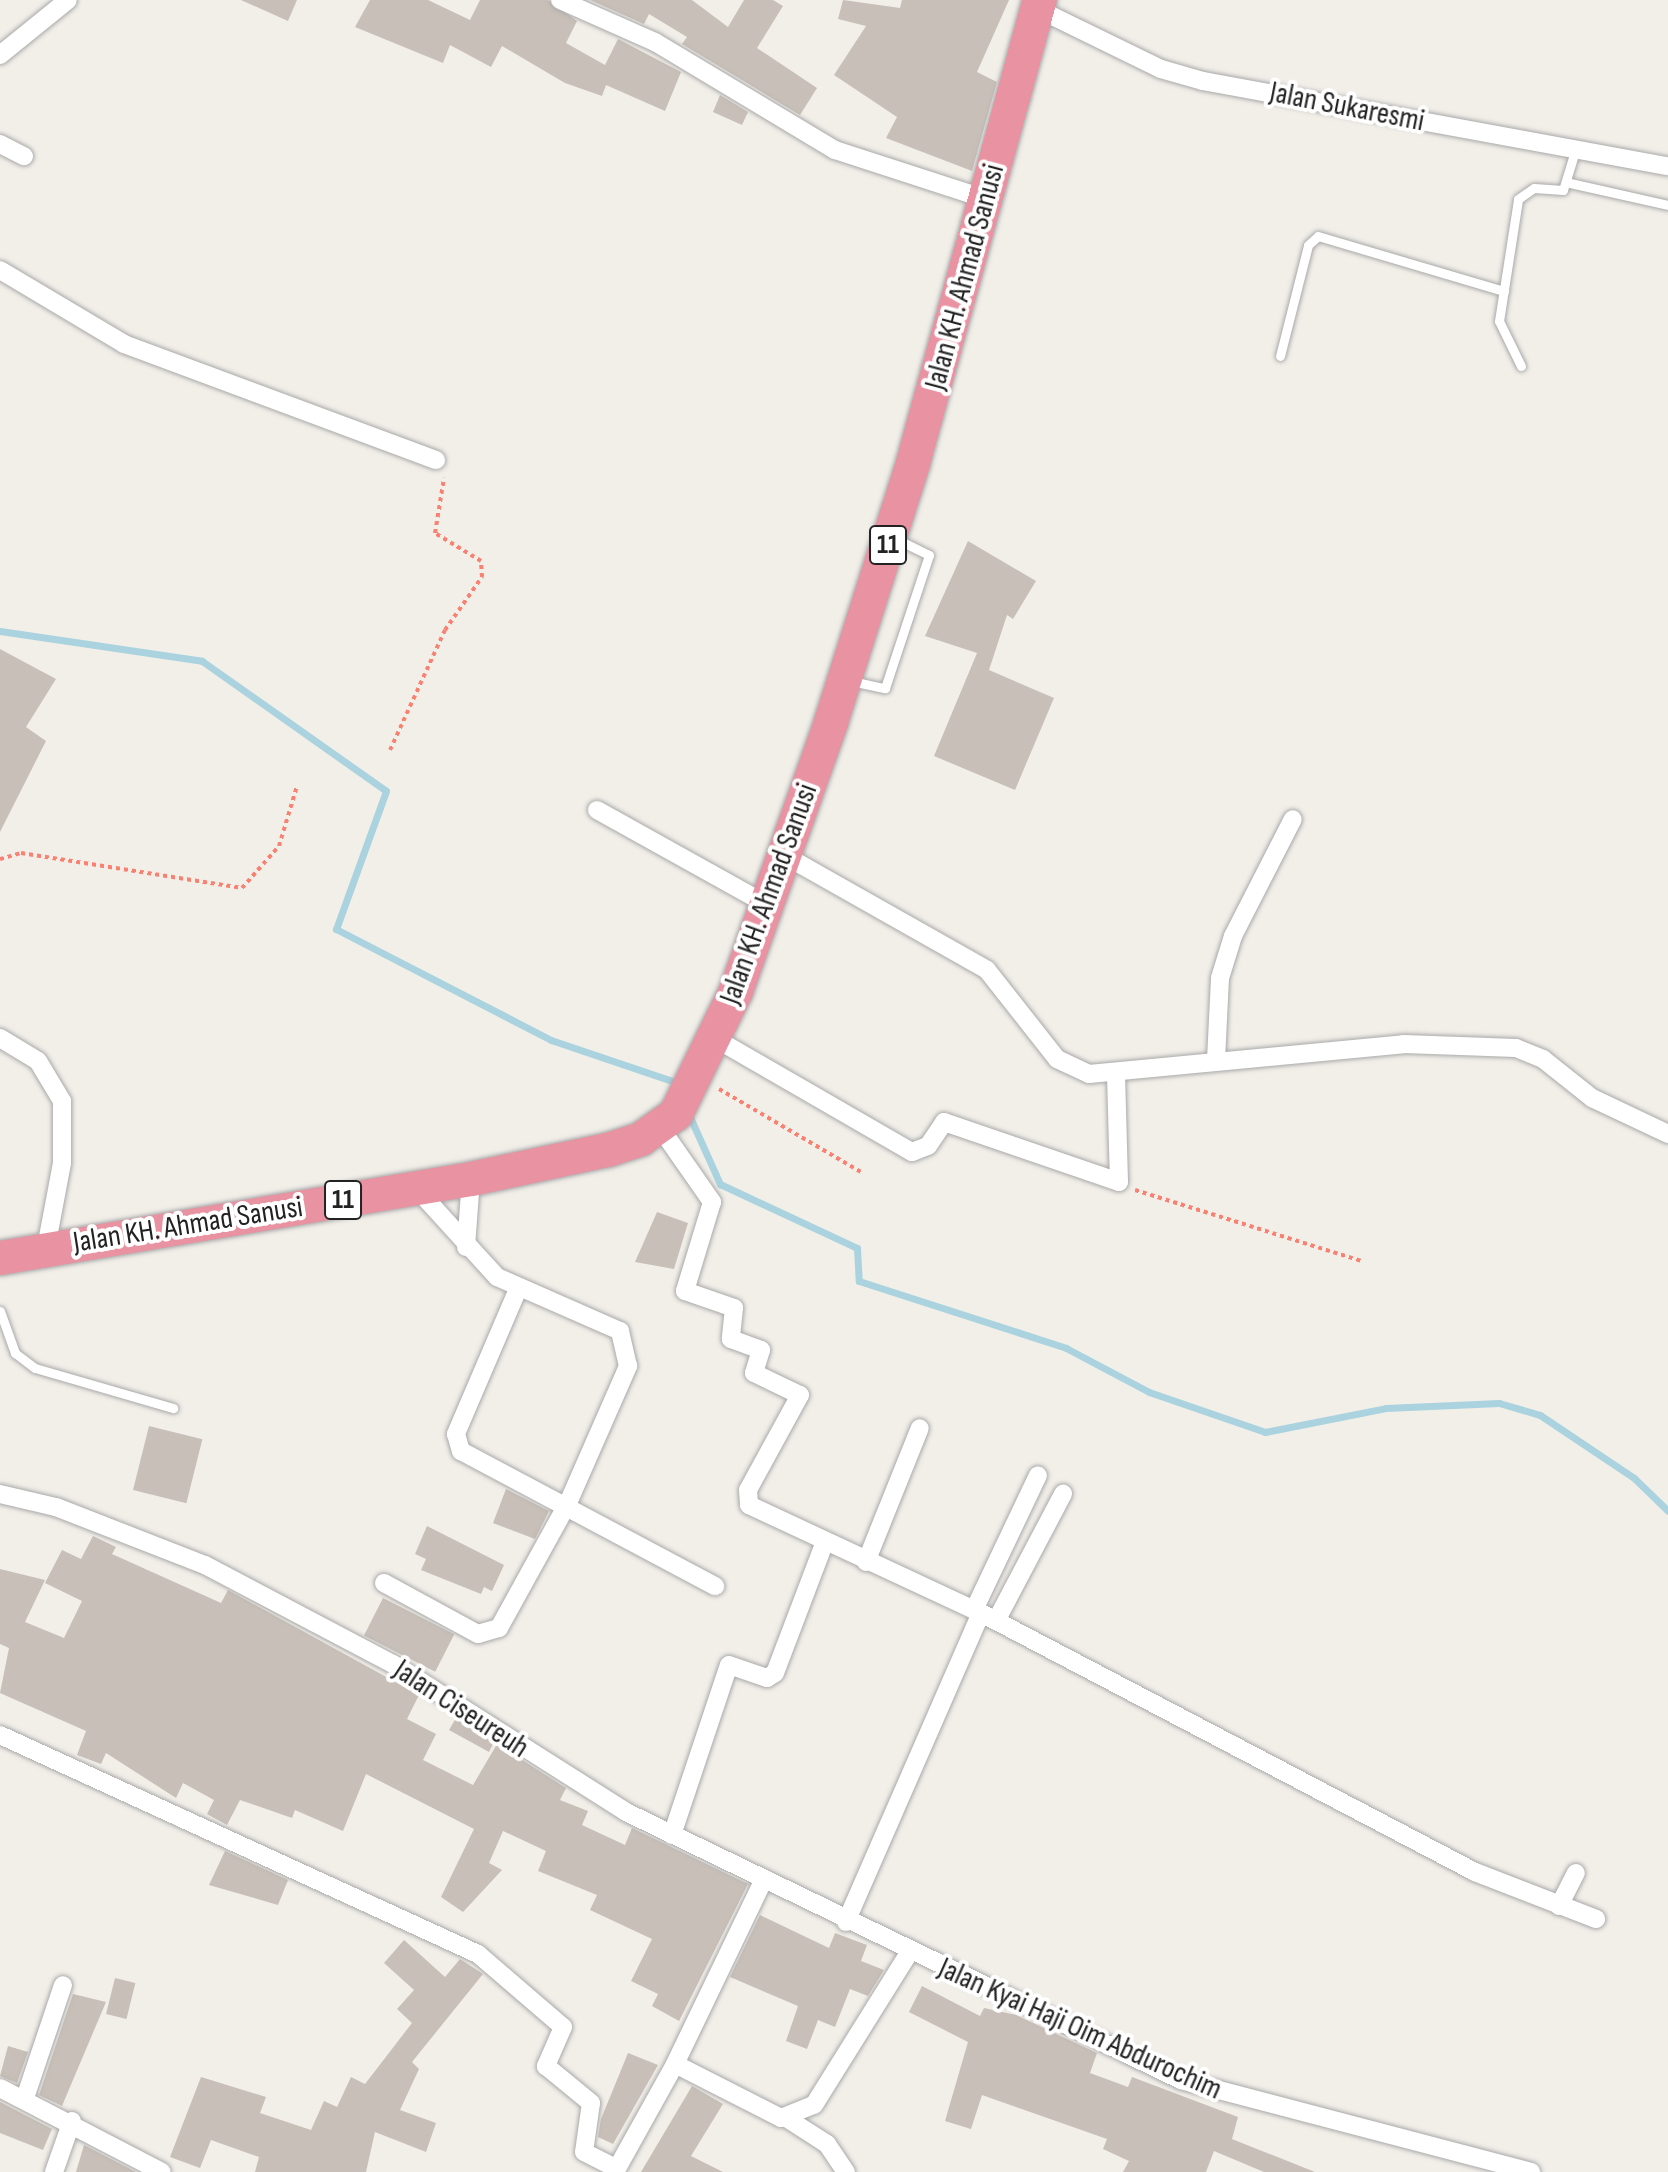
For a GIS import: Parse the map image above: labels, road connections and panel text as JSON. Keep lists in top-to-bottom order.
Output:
{
  "streets": {
    "highway": ["Jalan KH. Ahmad Sanusi", "11"],
    "street": ["Jalan Sukaresmi", "Jalan Ciseureuh", "Jalan Kyai Haji Oim Abdurochim"]
  },
  "crossings": [
    ["Jalan Sukaresmi", "Jalan KH. Ahmad Sanusi"],
    ["Jalan Ciseureuh", "Jalan Kyai Haji Oim Abdurochim"]
  ]
}
